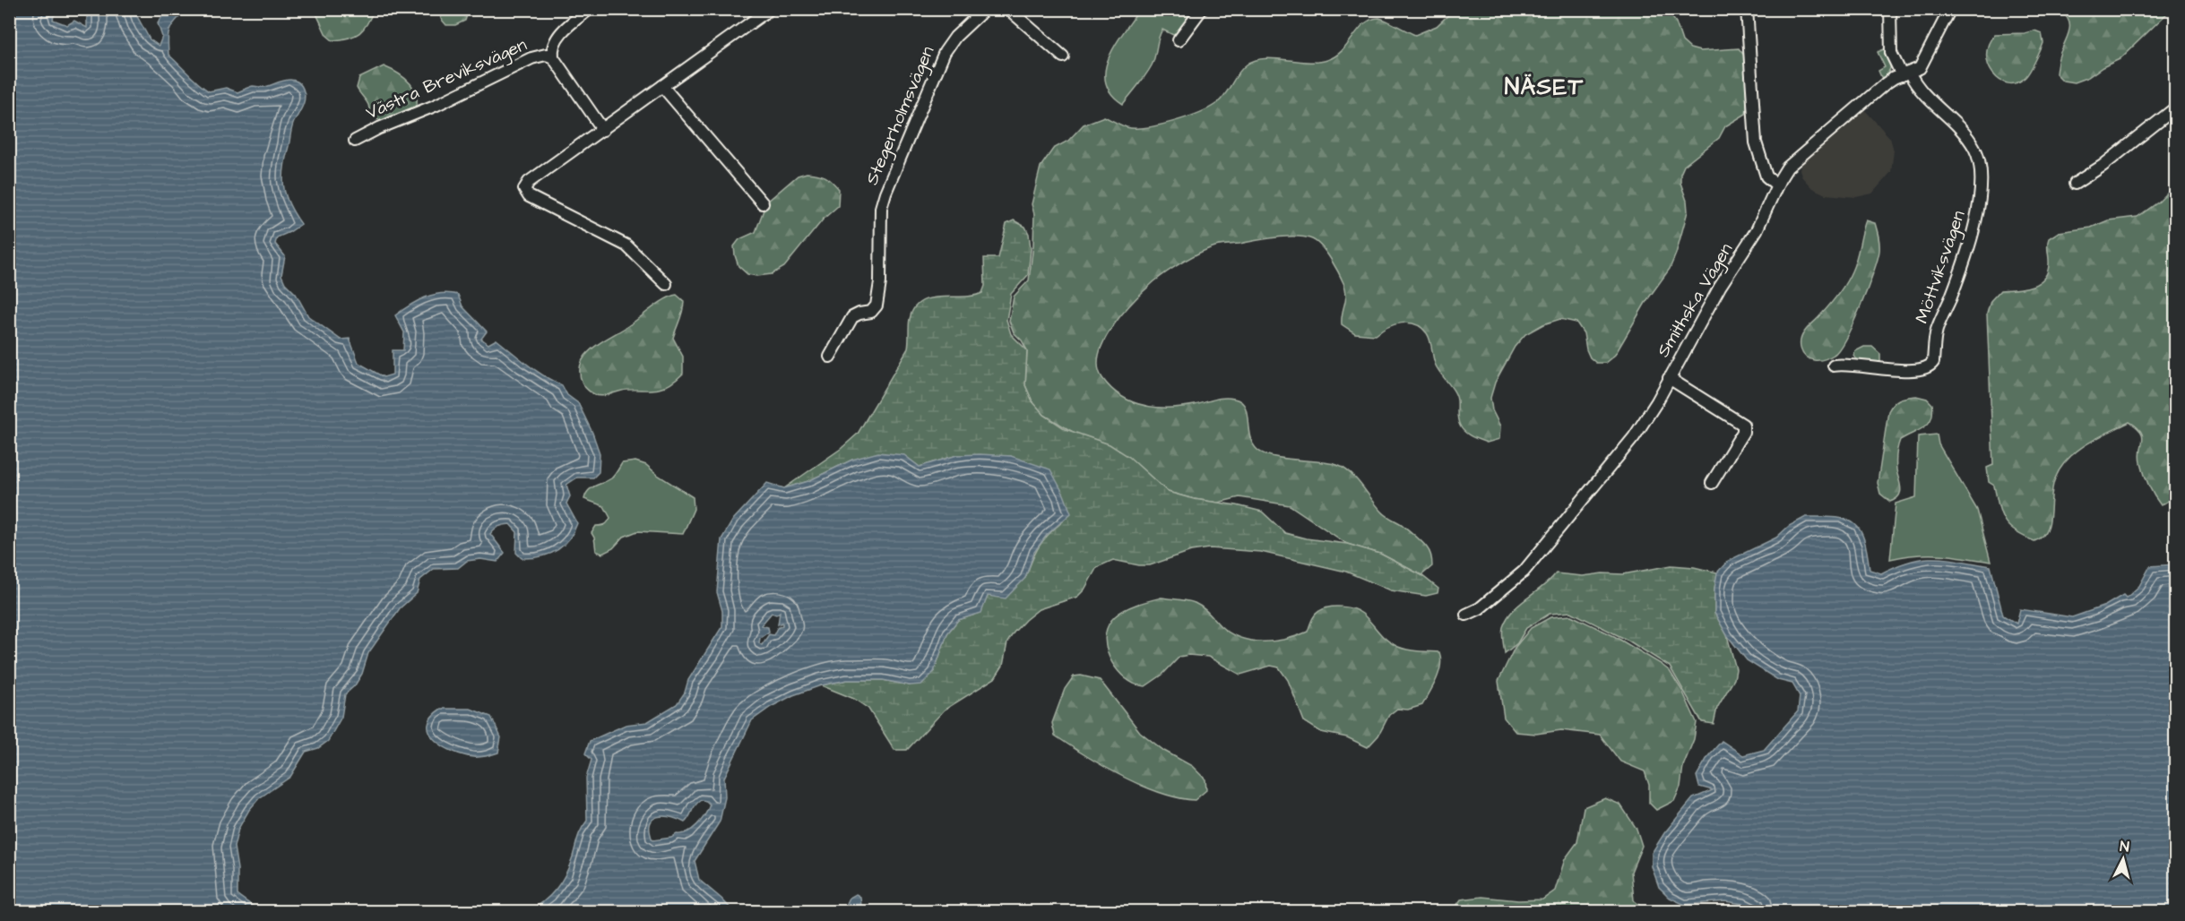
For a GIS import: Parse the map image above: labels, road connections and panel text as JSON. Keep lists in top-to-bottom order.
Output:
{
  "streets": {
    "street": [
      "Västra Breviksvägen",
      "Stegerholmsvägen",
      "Möttviksvägen",
      "Smithska Vägen"
    ]
  },
  "crossings": [
    ["Möttviksvägen", "Smithska Vägen"]
  ],
  "districts": ["NÄSET"],
  "north": "top"
}
